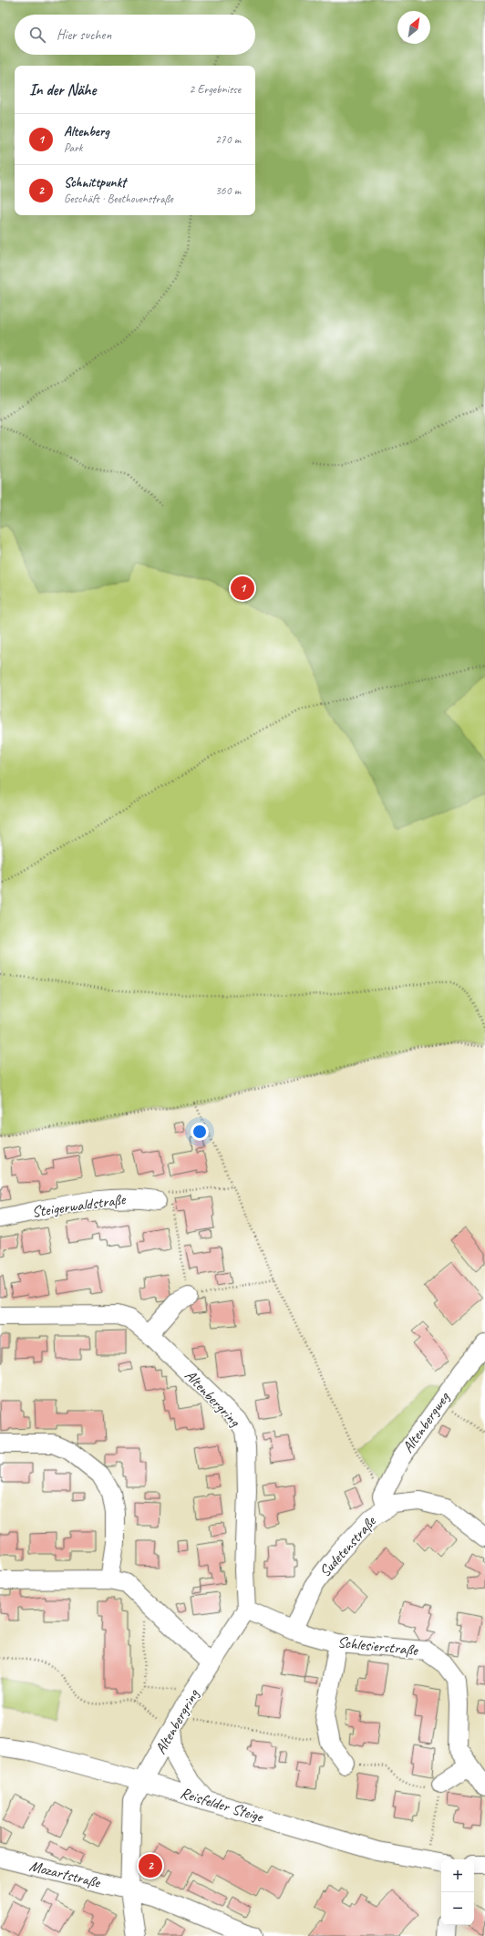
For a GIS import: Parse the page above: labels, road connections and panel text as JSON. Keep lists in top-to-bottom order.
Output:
{
  "streets": {
    "street": [
      "Steigerwaldstraße",
      "Altenbergring",
      "Altenbergweg",
      "Sudetenstraße",
      "Schlesierstraße",
      "Reisfelder Steige",
      "Mozartstraße"
    ]
  },
  "crossings": [
    ["Altenbergring", "Schlesierstraße"],
    ["Altenbergring", "Reisfelder Steige"],
    ["Altenbergring", "Mozartstraße"],
    ["Altenbergweg", "Sudetenstraße"],
    ["Sudetenstraße", "Schlesierstraße"]
  ],
  "north": "top right",
  "page": {
    "search": "Hier suchen",
    "heading": ["In der Nähe", "2 Ergebnisse"],
    "list": [
      {
        "mark": "1",
        "name": "Altenberg",
        "note": "Park",
        "value": "270 m"
      },
      {
        "mark": "2",
        "name": "Schnittpunkt",
        "note": "Geschäft · Beethovenstraße",
        "value": "360 m"
      }
    ],
    "pins": ["1", "2"],
    "map_buttons": ["+", "−"]
  }
}
